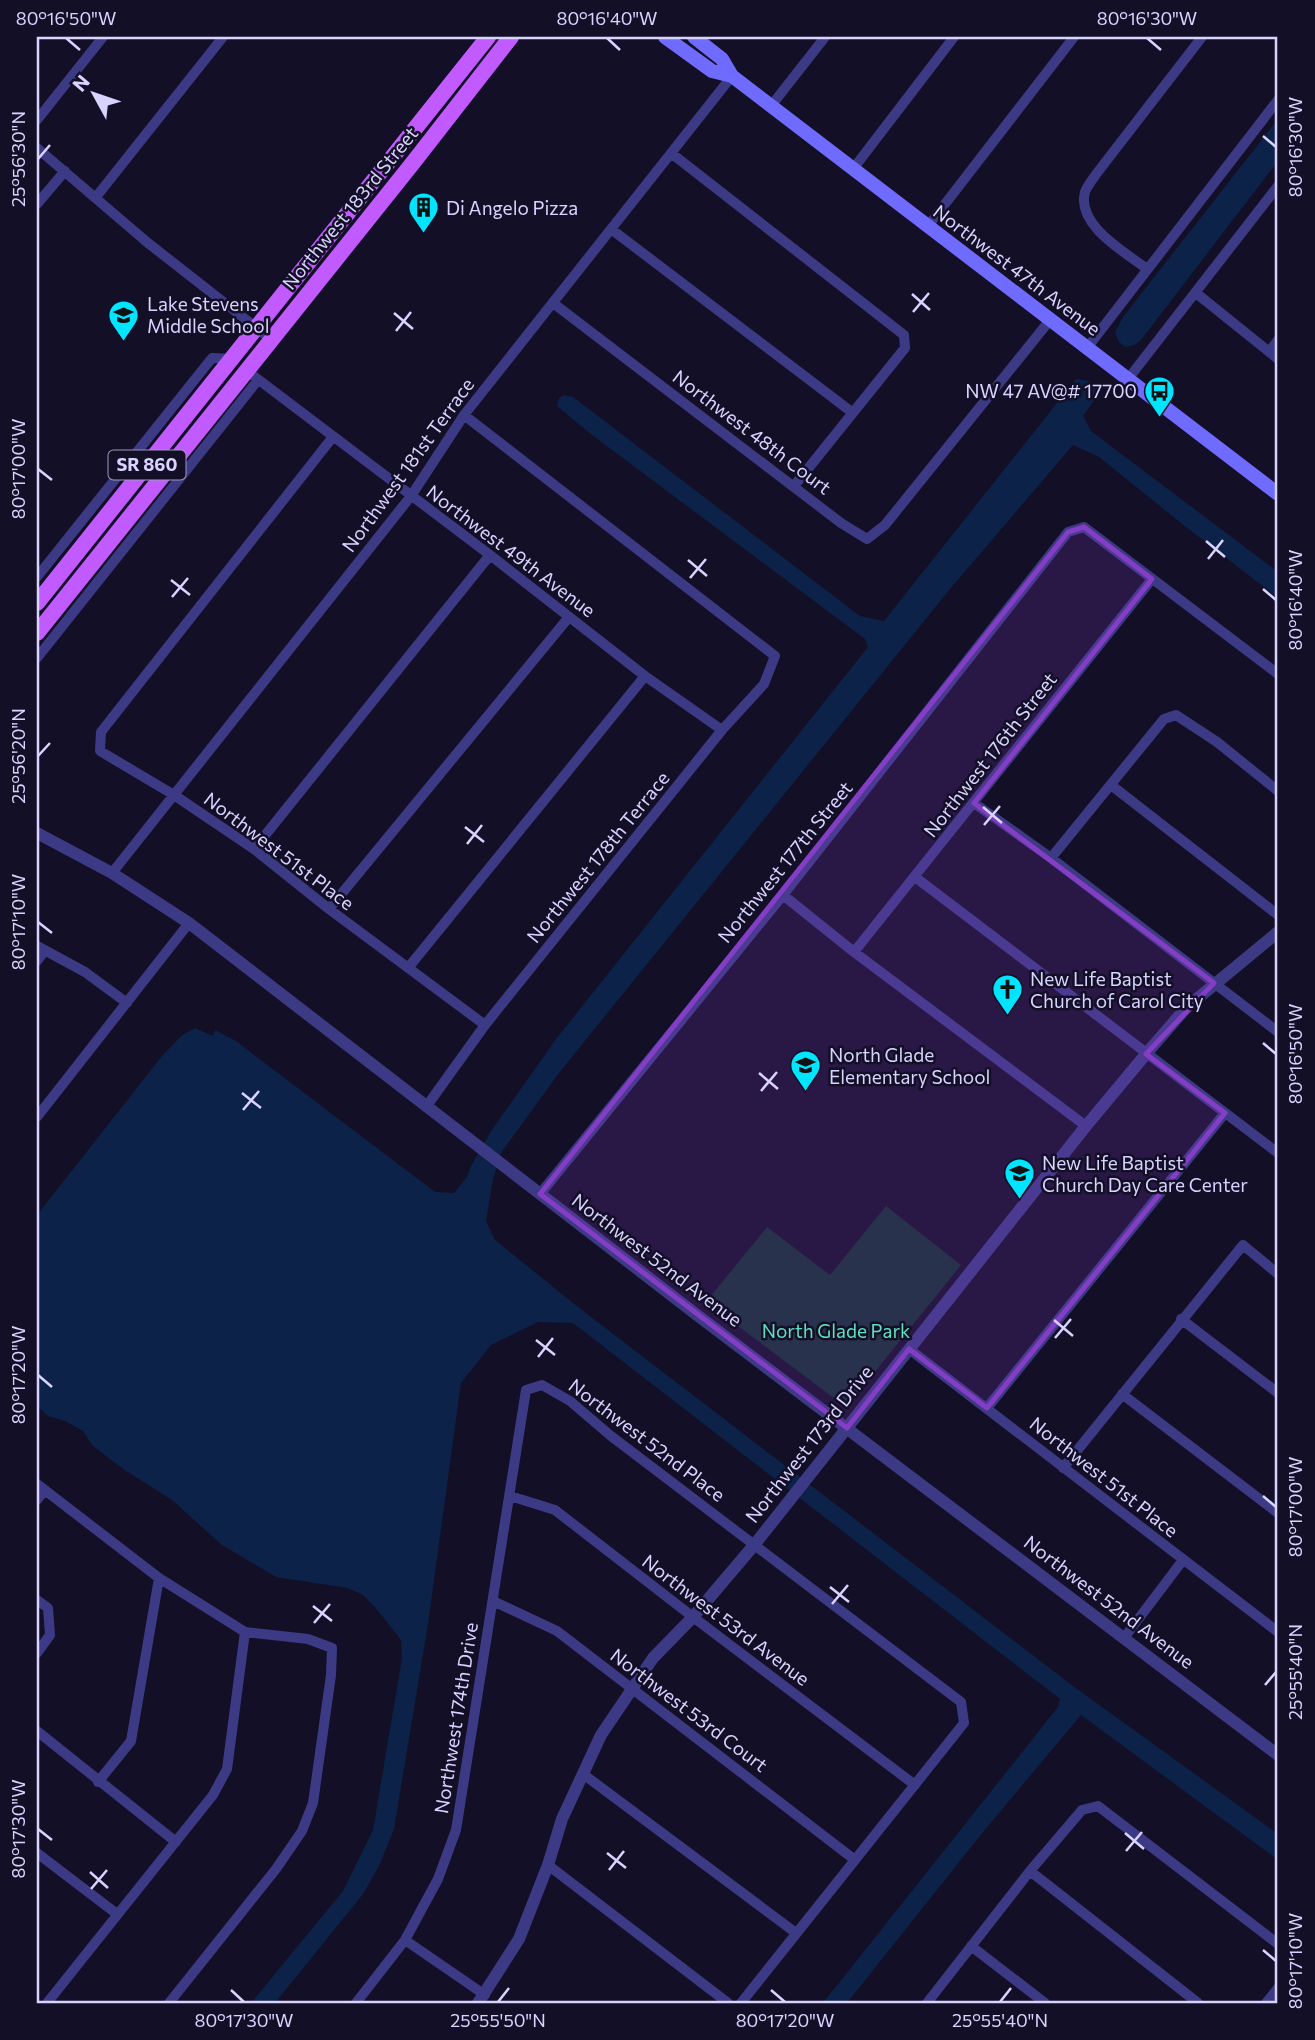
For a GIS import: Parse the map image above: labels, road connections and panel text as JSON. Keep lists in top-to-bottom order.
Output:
{
  "streets": {
    "main road": ["Northwest 183rd Street", "Northwest 47th Avenue", "SR 860"],
    "street": [
      "Northwest 48th Court",
      "Northwest 181st Terrace",
      "Northwest 49th Avenue",
      "Northwest 176th Street",
      "Northwest 51st Place",
      "Northwest 178th Terrace",
      "Northwest 177th Street",
      "Northwest 52nd Avenue",
      "Northwest 52nd Place",
      "Northwest 173rd Drive",
      "Northwest 53rd Avenue",
      "Northwest 53rd Court",
      "Northwest 174th Drive"
    ]
  },
  "crossings": [
    ["Northwest 183rd Street", "Northwest 49th Avenue"],
    ["Northwest 47th Avenue", "Northwest 48th Court"],
    ["Northwest 47th Avenue", "Northwest 181st Terrace"],
    ["Northwest 48th Court", "Northwest 181st Terrace"],
    ["Northwest 181st Terrace", "Northwest 49th Avenue"],
    ["Northwest 181st Terrace", "Northwest 51st Place"],
    ["Northwest 181st Terrace", "Northwest 178th Terrace"],
    ["Northwest 181st Terrace", "Northwest 52nd Avenue"],
    ["Northwest 49th Avenue", "Northwest 51st Place"],
    ["Northwest 49th Avenue", "Northwest 178th Terrace"],
    ["Northwest 176th Street", "Northwest 177th Street"],
    ["Northwest 51st Place", "Northwest 178th Terrace"],
    ["Northwest 51st Place", "Northwest 173rd Drive"],
    ["Northwest 178th Terrace", "Northwest 52nd Avenue"],
    ["Northwest 177th Street", "Northwest 52nd Avenue"],
    ["Northwest 52nd Avenue", "Northwest 173rd Drive"],
    ["Northwest 52nd Place", "Northwest 173rd Drive"],
    ["Northwest 52nd Place", "Northwest 53rd Avenue"],
    ["Northwest 52nd Place", "Northwest 174th Drive"],
    ["Northwest 173rd Drive", "Northwest 53rd Avenue"],
    ["Northwest 173rd Drive", "Northwest 53rd Court"],
    ["Northwest 53rd Avenue", "Northwest 174th Drive"],
    ["Northwest 53rd Court", "Northwest 174th Drive"]
  ],
  "parks": ["North Glade Park"],
  "places": {
    "building": ["Di Angelo Pizza"],
    "school or university": ["Lake Stevens Middle School", "North Glade Elementary School", "New Life Baptist Church Day Care Center"],
    "bus stop": ["NW 47 AV@# 17700"],
    "church": ["New Life Baptist Church of Carol City"]
  },
  "north": "top left",
  "coordinates": [
    "80°16'50\"W",
    "80°16'40\"W",
    "80°16'30\"W",
    "25°56'30\"N",
    "80°17'00\"W",
    "25°56'20\"N",
    "80°17'10\"W",
    "80°17'20\"W",
    "25°55'40\"N",
    "80°17'30\"W",
    "25°55'50\"N"
  ]
}
